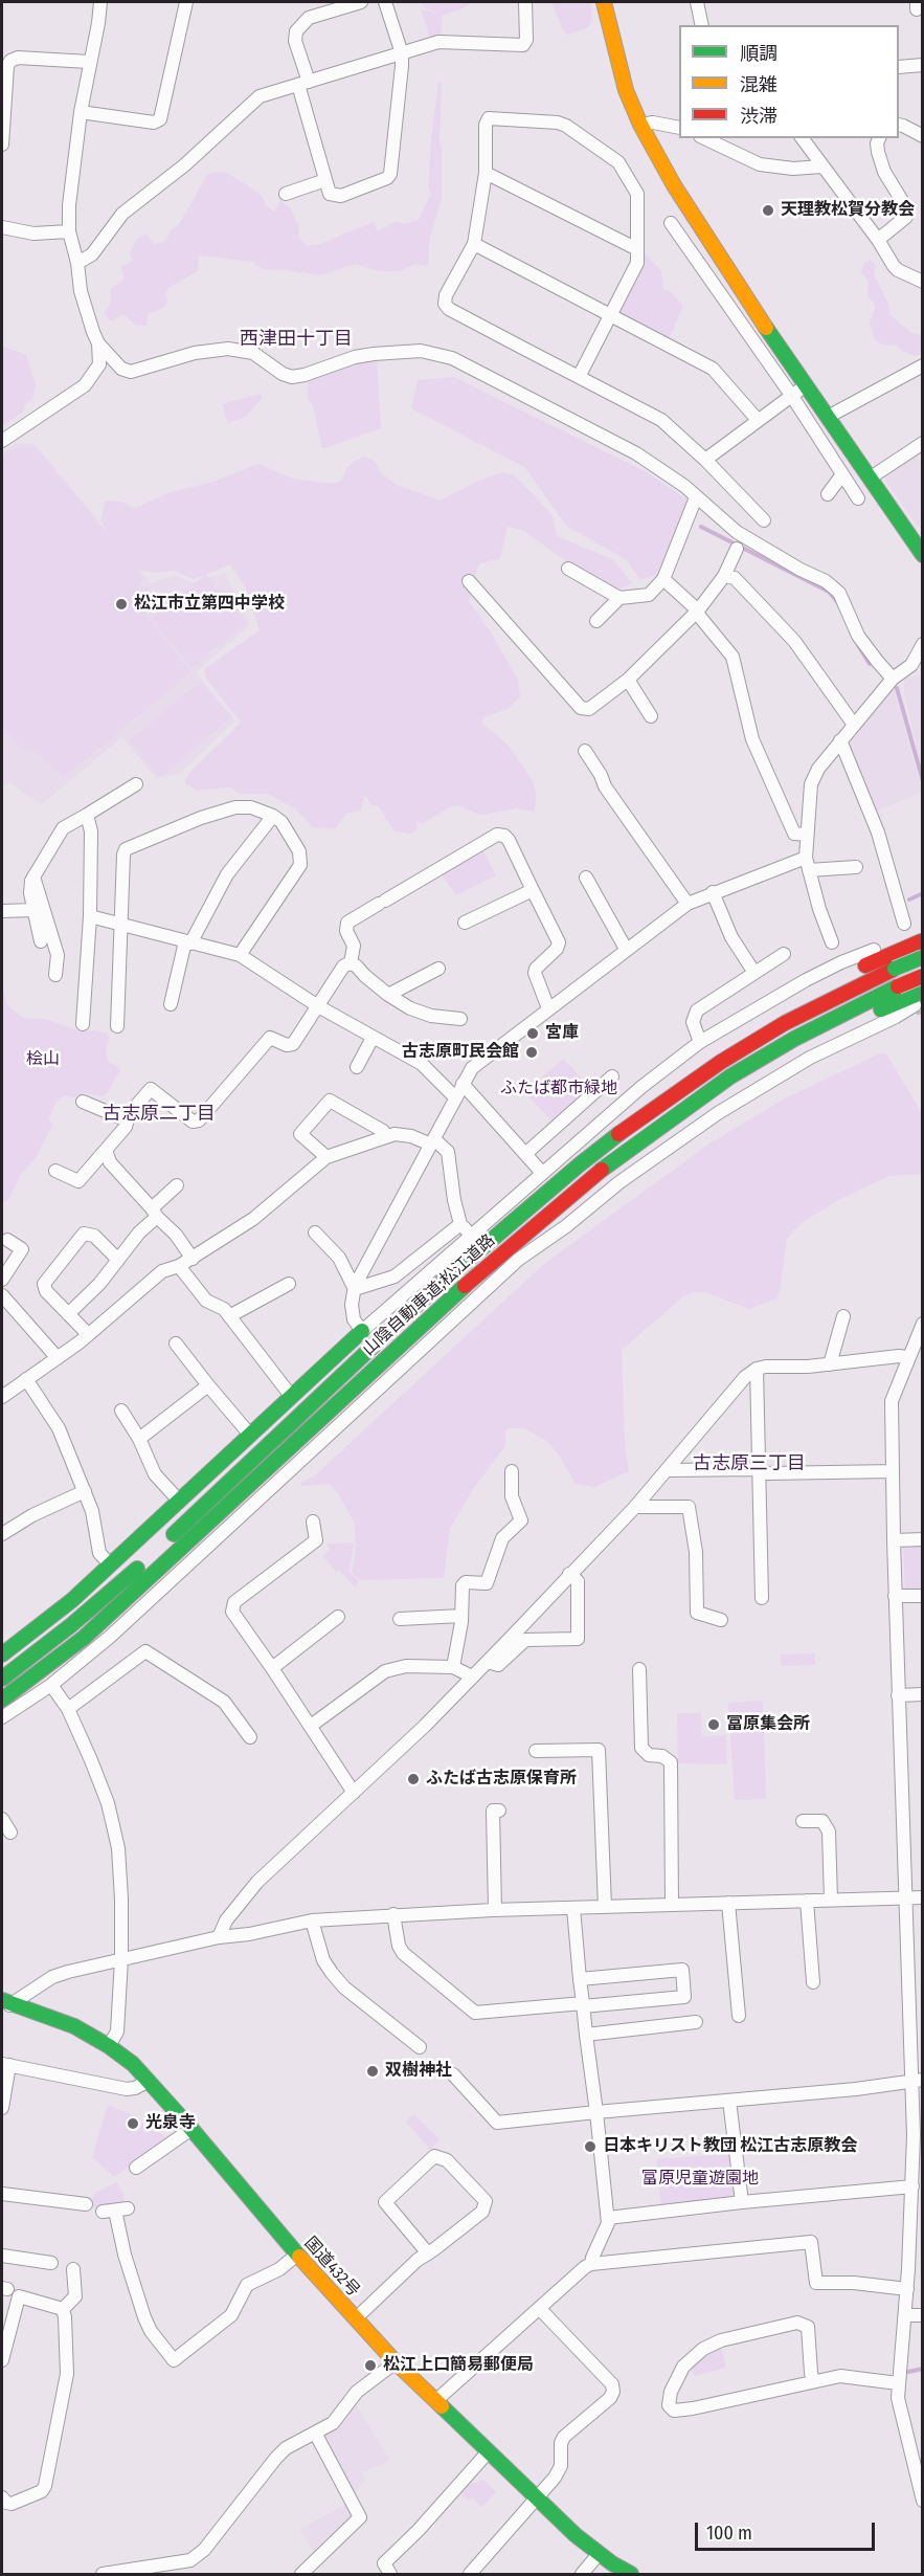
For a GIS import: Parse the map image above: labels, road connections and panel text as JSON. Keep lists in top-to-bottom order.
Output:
{
  "streets": {
    "main road": ["山陰自動車道;松江道路", "国道432号"]
  },
  "districts": ["西津田十丁目", "古志原二丁目", "古志原三丁目"],
  "parks": ["桧山", "ふたば都市緑地", "富原児童遊園地"],
  "places": [
    "天理教松賀分教会",
    "松江市立第四中学校",
    "宮庫",
    "古志原町民会館",
    "冨原集会所",
    "ふたば古志原保育所",
    "双樹神社",
    "光泉寺",
    "日本キリスト教団 松江古志原教会",
    "松江上口簡易郵便局"
  ],
  "legend": ["順調", "混雑", "渋滞"],
  "scale_bar": "100 m"
}
